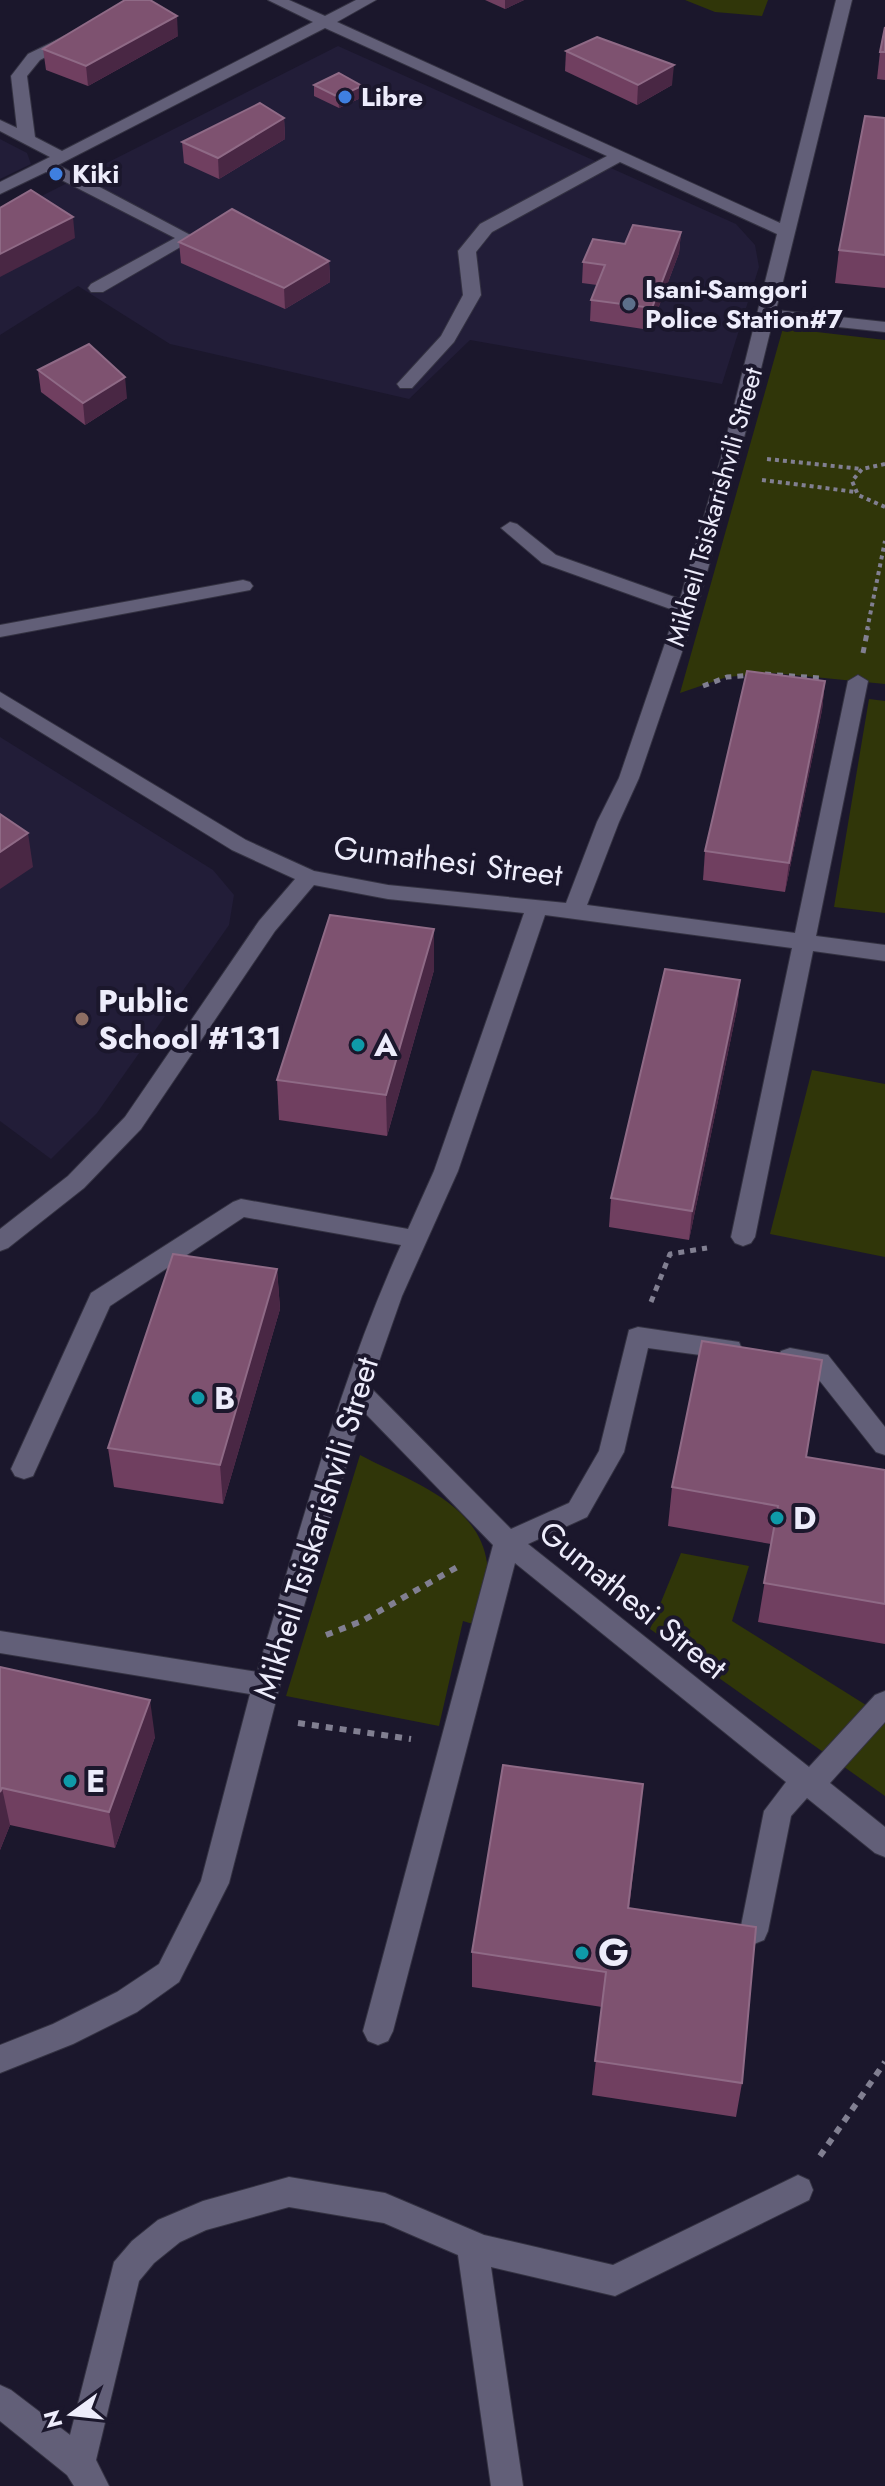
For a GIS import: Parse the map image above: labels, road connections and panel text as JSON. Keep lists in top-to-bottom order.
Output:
{
  "streets": {
    "street": ["Mikheil Tsiskarishvili Street", "Gumathesi Street"]
  },
  "crossings": [
    ["Mikheil Tsiskarishvili Street", "Gumathesi Street"]
  ],
  "places": [
    "Libre",
    "Kiki",
    "Isani-Samgori Police Station#7",
    "Public School #131",
    "A",
    "B",
    "D",
    "E",
    "G"
  ],
  "north": "left"
}
